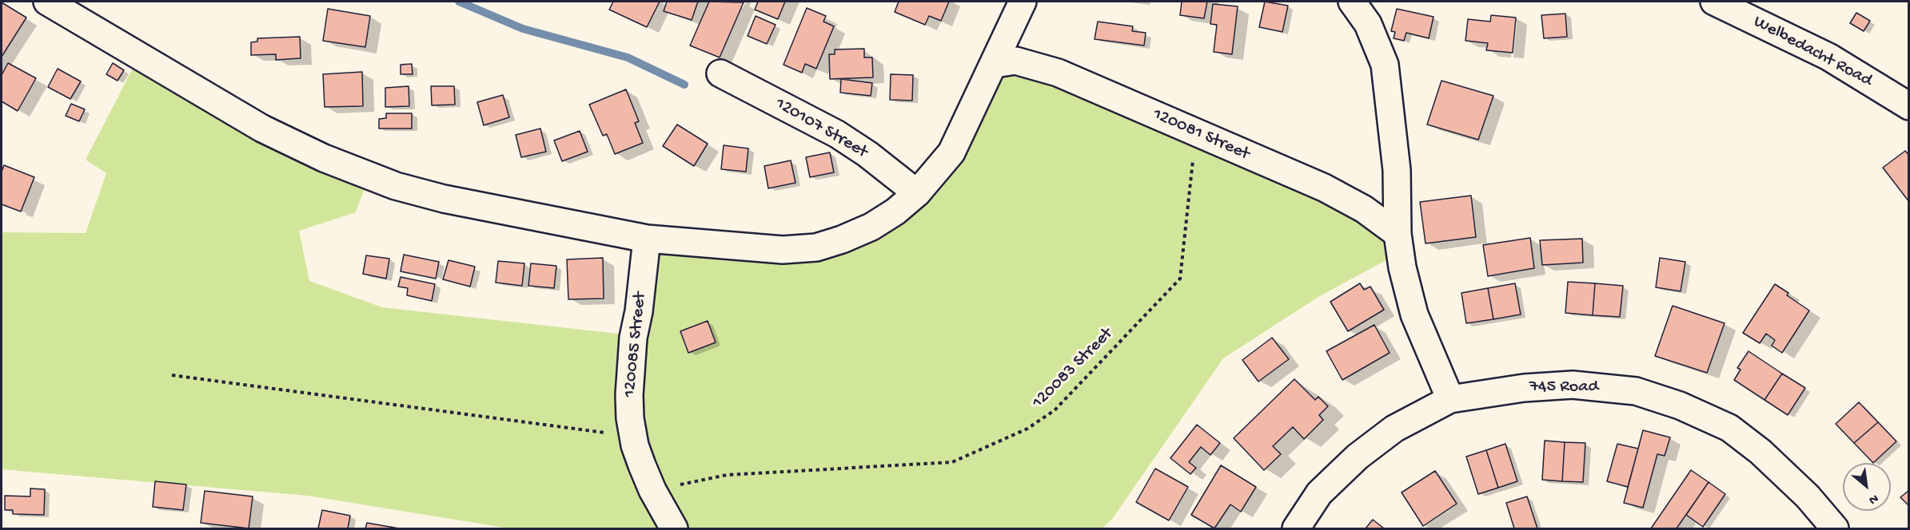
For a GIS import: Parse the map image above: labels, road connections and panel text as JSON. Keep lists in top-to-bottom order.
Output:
{
  "streets": {
    "street": [
      "Welbedacht Road",
      "120107 Street",
      "120081 Street",
      "120085 Street",
      "745 Road"
    ],
    "path": ["120083 Street"]
  },
  "crossings": [
    ["120081 Street", "120083 Street"],
    ["120085 Street", "120083 Street"]
  ],
  "north": "bottom right"
}
